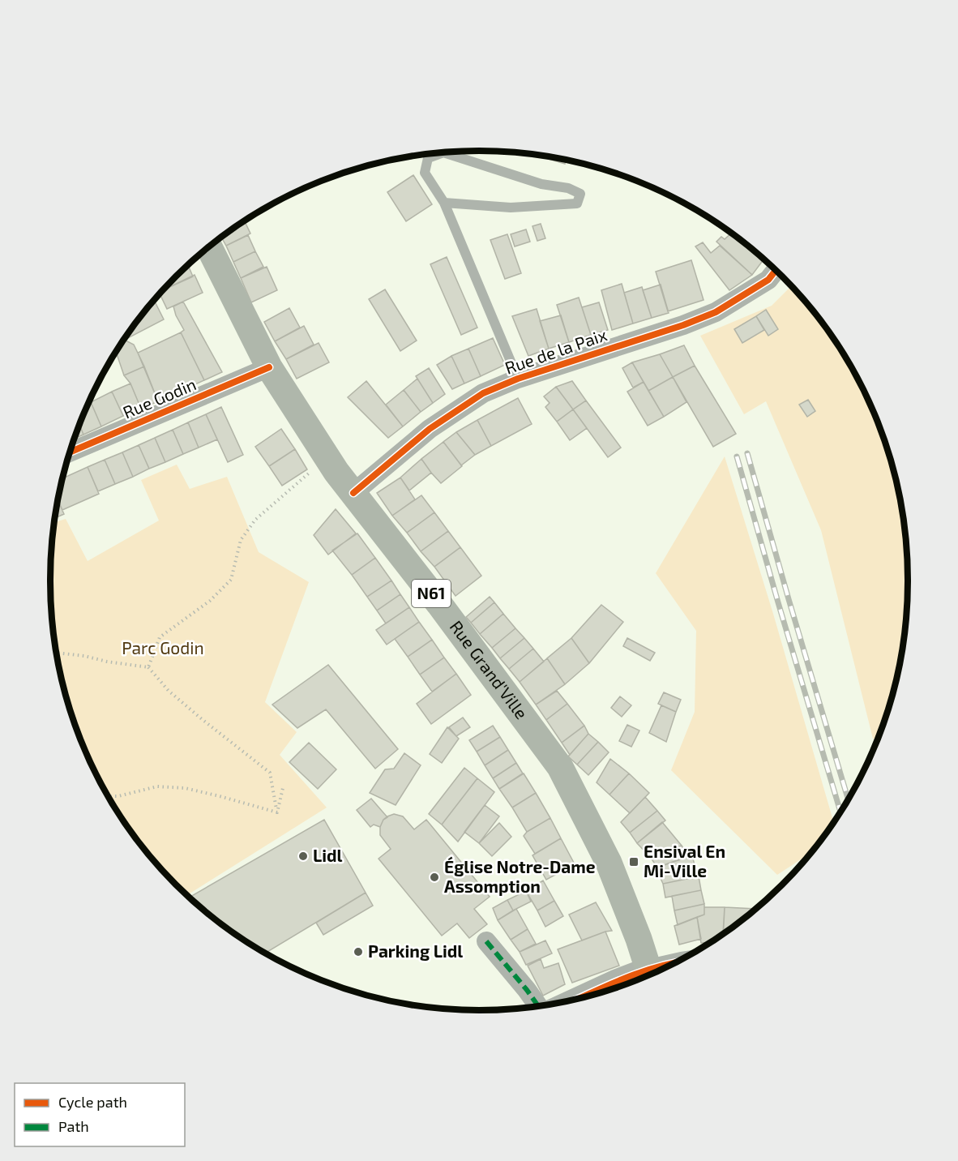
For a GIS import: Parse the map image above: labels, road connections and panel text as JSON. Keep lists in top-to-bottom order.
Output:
{
  "streets": {
    "main road": ["N61", "Rue Grand'Ville"],
    "street": ["Rue de la Paix", "Rue Godin"]
  },
  "crossings": [
    ["Rue de la Paix", "Rue Grand'Ville"],
    ["Rue Godin", "Rue Grand'Ville"]
  ],
  "parks": ["Parc Godin"],
  "places": {
    "other": ["Lidl", "Église Notre-Dame Assomption", "Parking Lidl"],
    "transit": ["Ensival En Mi-Ville"]
  },
  "legend": ["Cycle path", "Path"]
}
